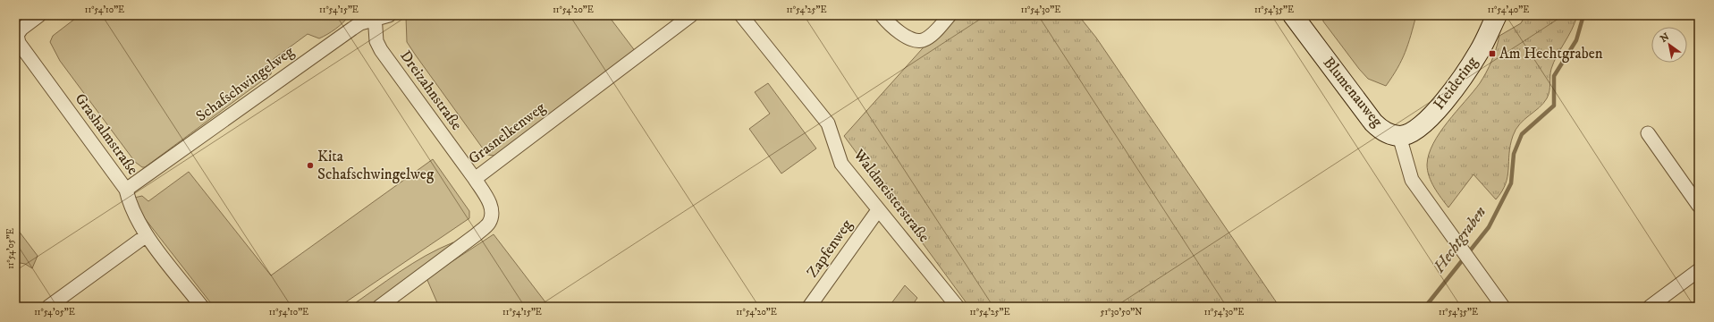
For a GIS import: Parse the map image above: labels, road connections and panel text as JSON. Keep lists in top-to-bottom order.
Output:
{
  "streets": {
    "street": [
      "Heidering",
      "Schafschwingelweg",
      "Dreizahnstraße",
      "Blumenauweg",
      "Grasnelkenweg",
      "Grashalmstraße",
      "Waldmeisterstraße",
      "Zapfenweg"
    ]
  },
  "crossings": [
    ["Heidering", "Blumenauweg"],
    ["Schafschwingelweg", "Dreizahnstraße"],
    ["Schafschwingelweg", "Grashalmstraße"],
    ["Dreizahnstraße", "Grasnelkenweg"],
    ["Waldmeisterstraße", "Zapfenweg"]
  ],
  "water": ["Hechtgraben"],
  "places": {
    "transit": ["Am Hechtgraben"],
    "other": ["Kita Schafschwingelweg"]
  },
  "north": "top left",
  "coordinates": [
    "11°54'10\"E",
    "11°54'15\"E",
    "11°54'20\"E",
    "11°54'25\"E",
    "11°54'30\"E",
    "11°54'35\"E",
    "11°54'40\"E",
    "11°54'05\"E",
    "51°30'50\"N"
  ]
}
